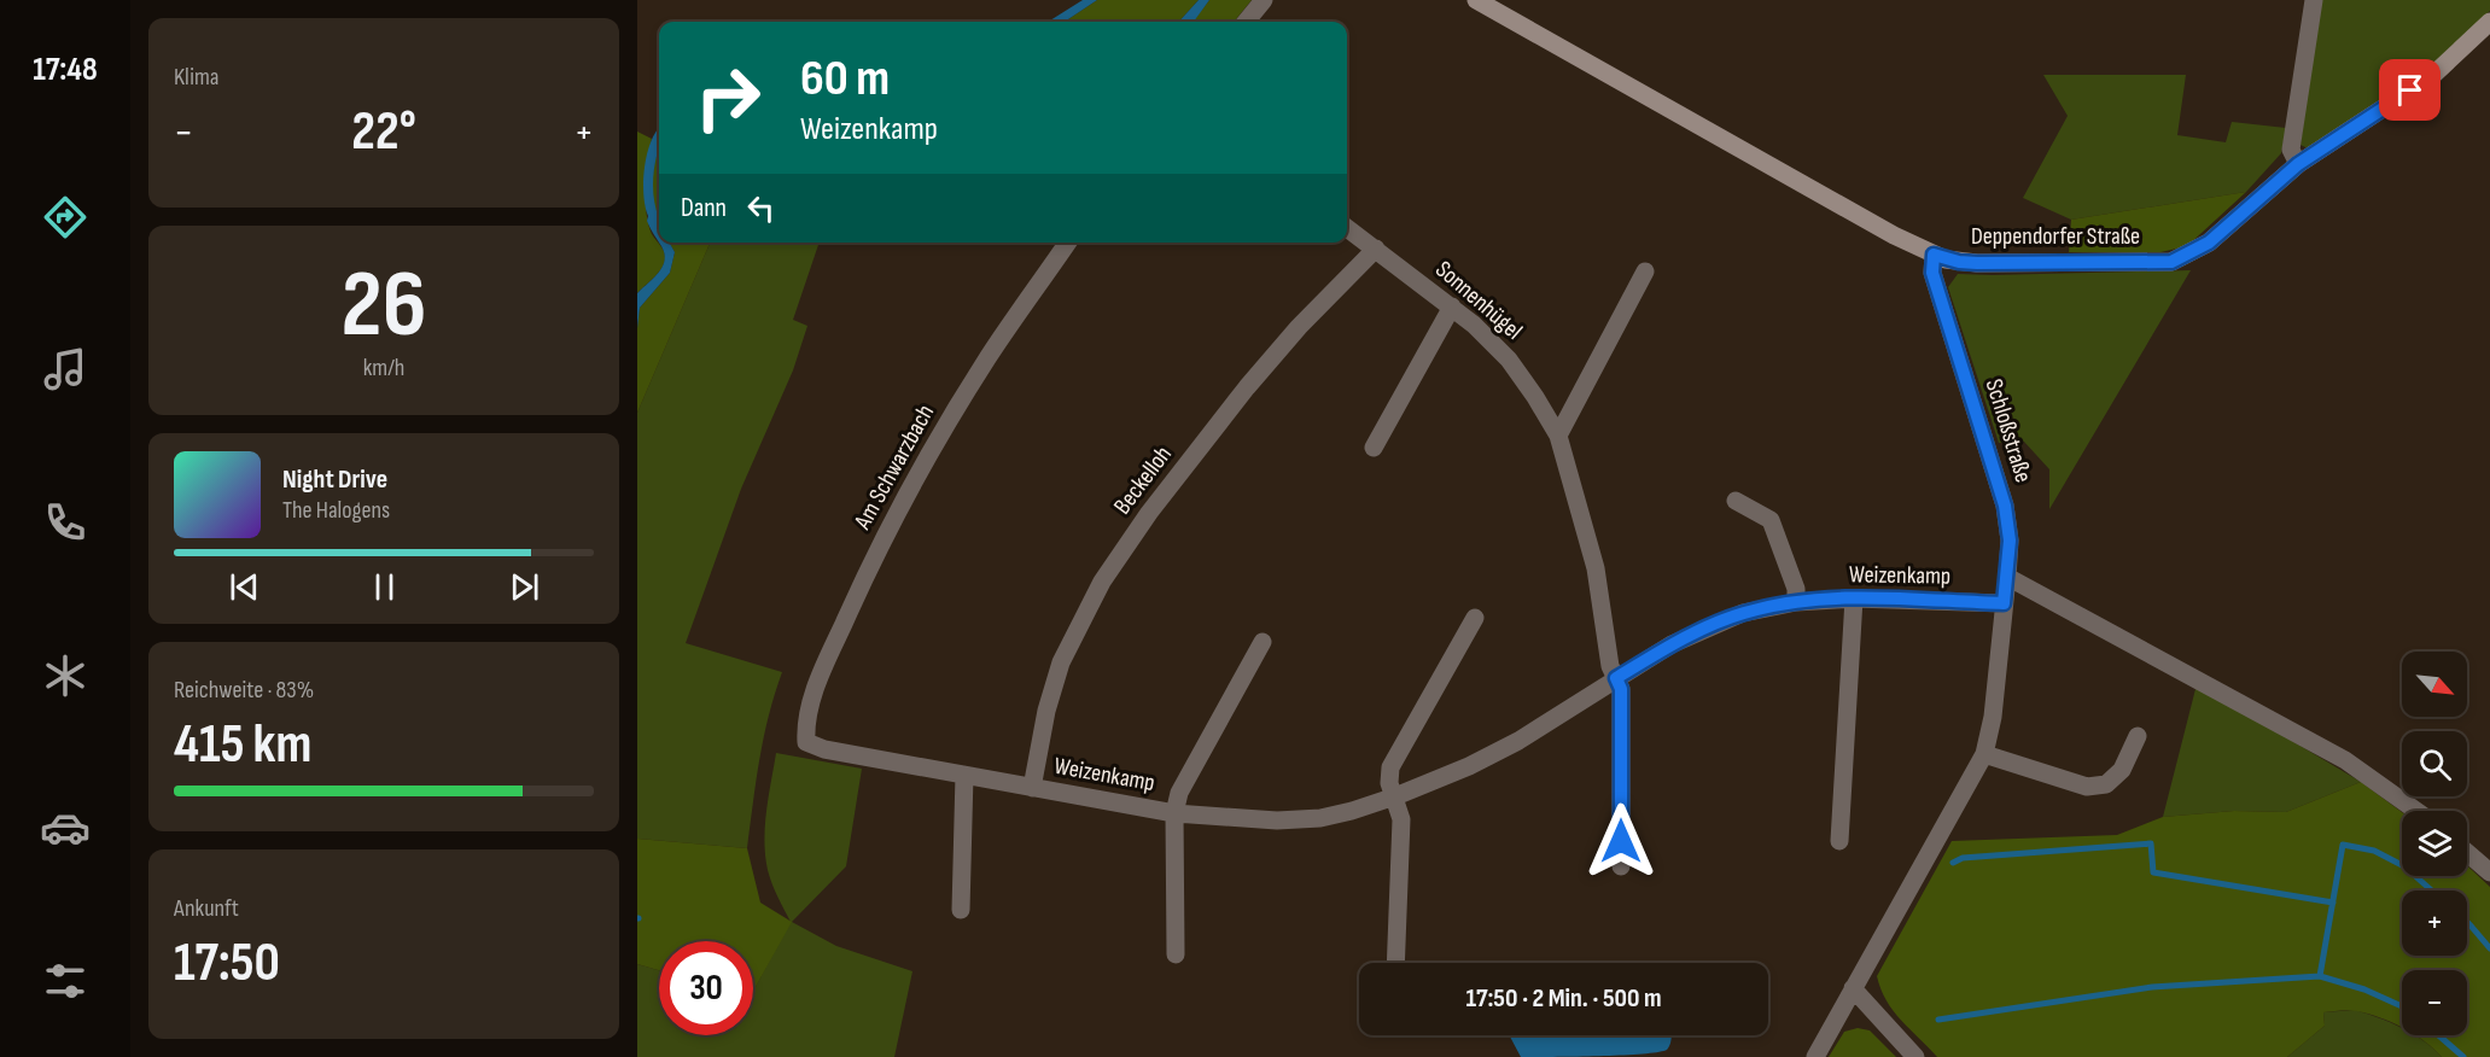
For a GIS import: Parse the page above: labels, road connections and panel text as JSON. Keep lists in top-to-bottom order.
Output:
{
  "streets": {
    "street": [
      "Deppendorfer Straße",
      "Sonnenhügel",
      "Schloßstraße",
      "Am Schwarzbach",
      "Beckelloh",
      "Weizenkamp"
    ]
  },
  "crossings": [
    ["Deppendorfer Straße", "Schloßstraße"],
    ["Sonnenhügel", "Beckelloh"],
    ["Sonnenhügel", "Weizenkamp"],
    ["Schloßstraße", "Weizenkamp"],
    ["Am Schwarzbach", "Weizenkamp"],
    ["Beckelloh", "Weizenkamp"]
  ],
  "north": "bottom right",
  "page": {
    "tabs": "17:48",
    "tile": [
      "Klima",
      ["26", "km/h"],
      ["Reichweite · 83%", "415 km"],
      ["Ankunft", "17:50"]
    ],
    "turn": ["60 m", "Weizenkamp"],
    "heat": ["−", "22°", "+"],
    "then": "Dann",
    "song": ["Night Drive", "The Halogens"],
    "map_buttons": ["+", "−"],
    "limit": "30",
    "trip": "17:50 · 2 Min. · 500 m"
  }
}
